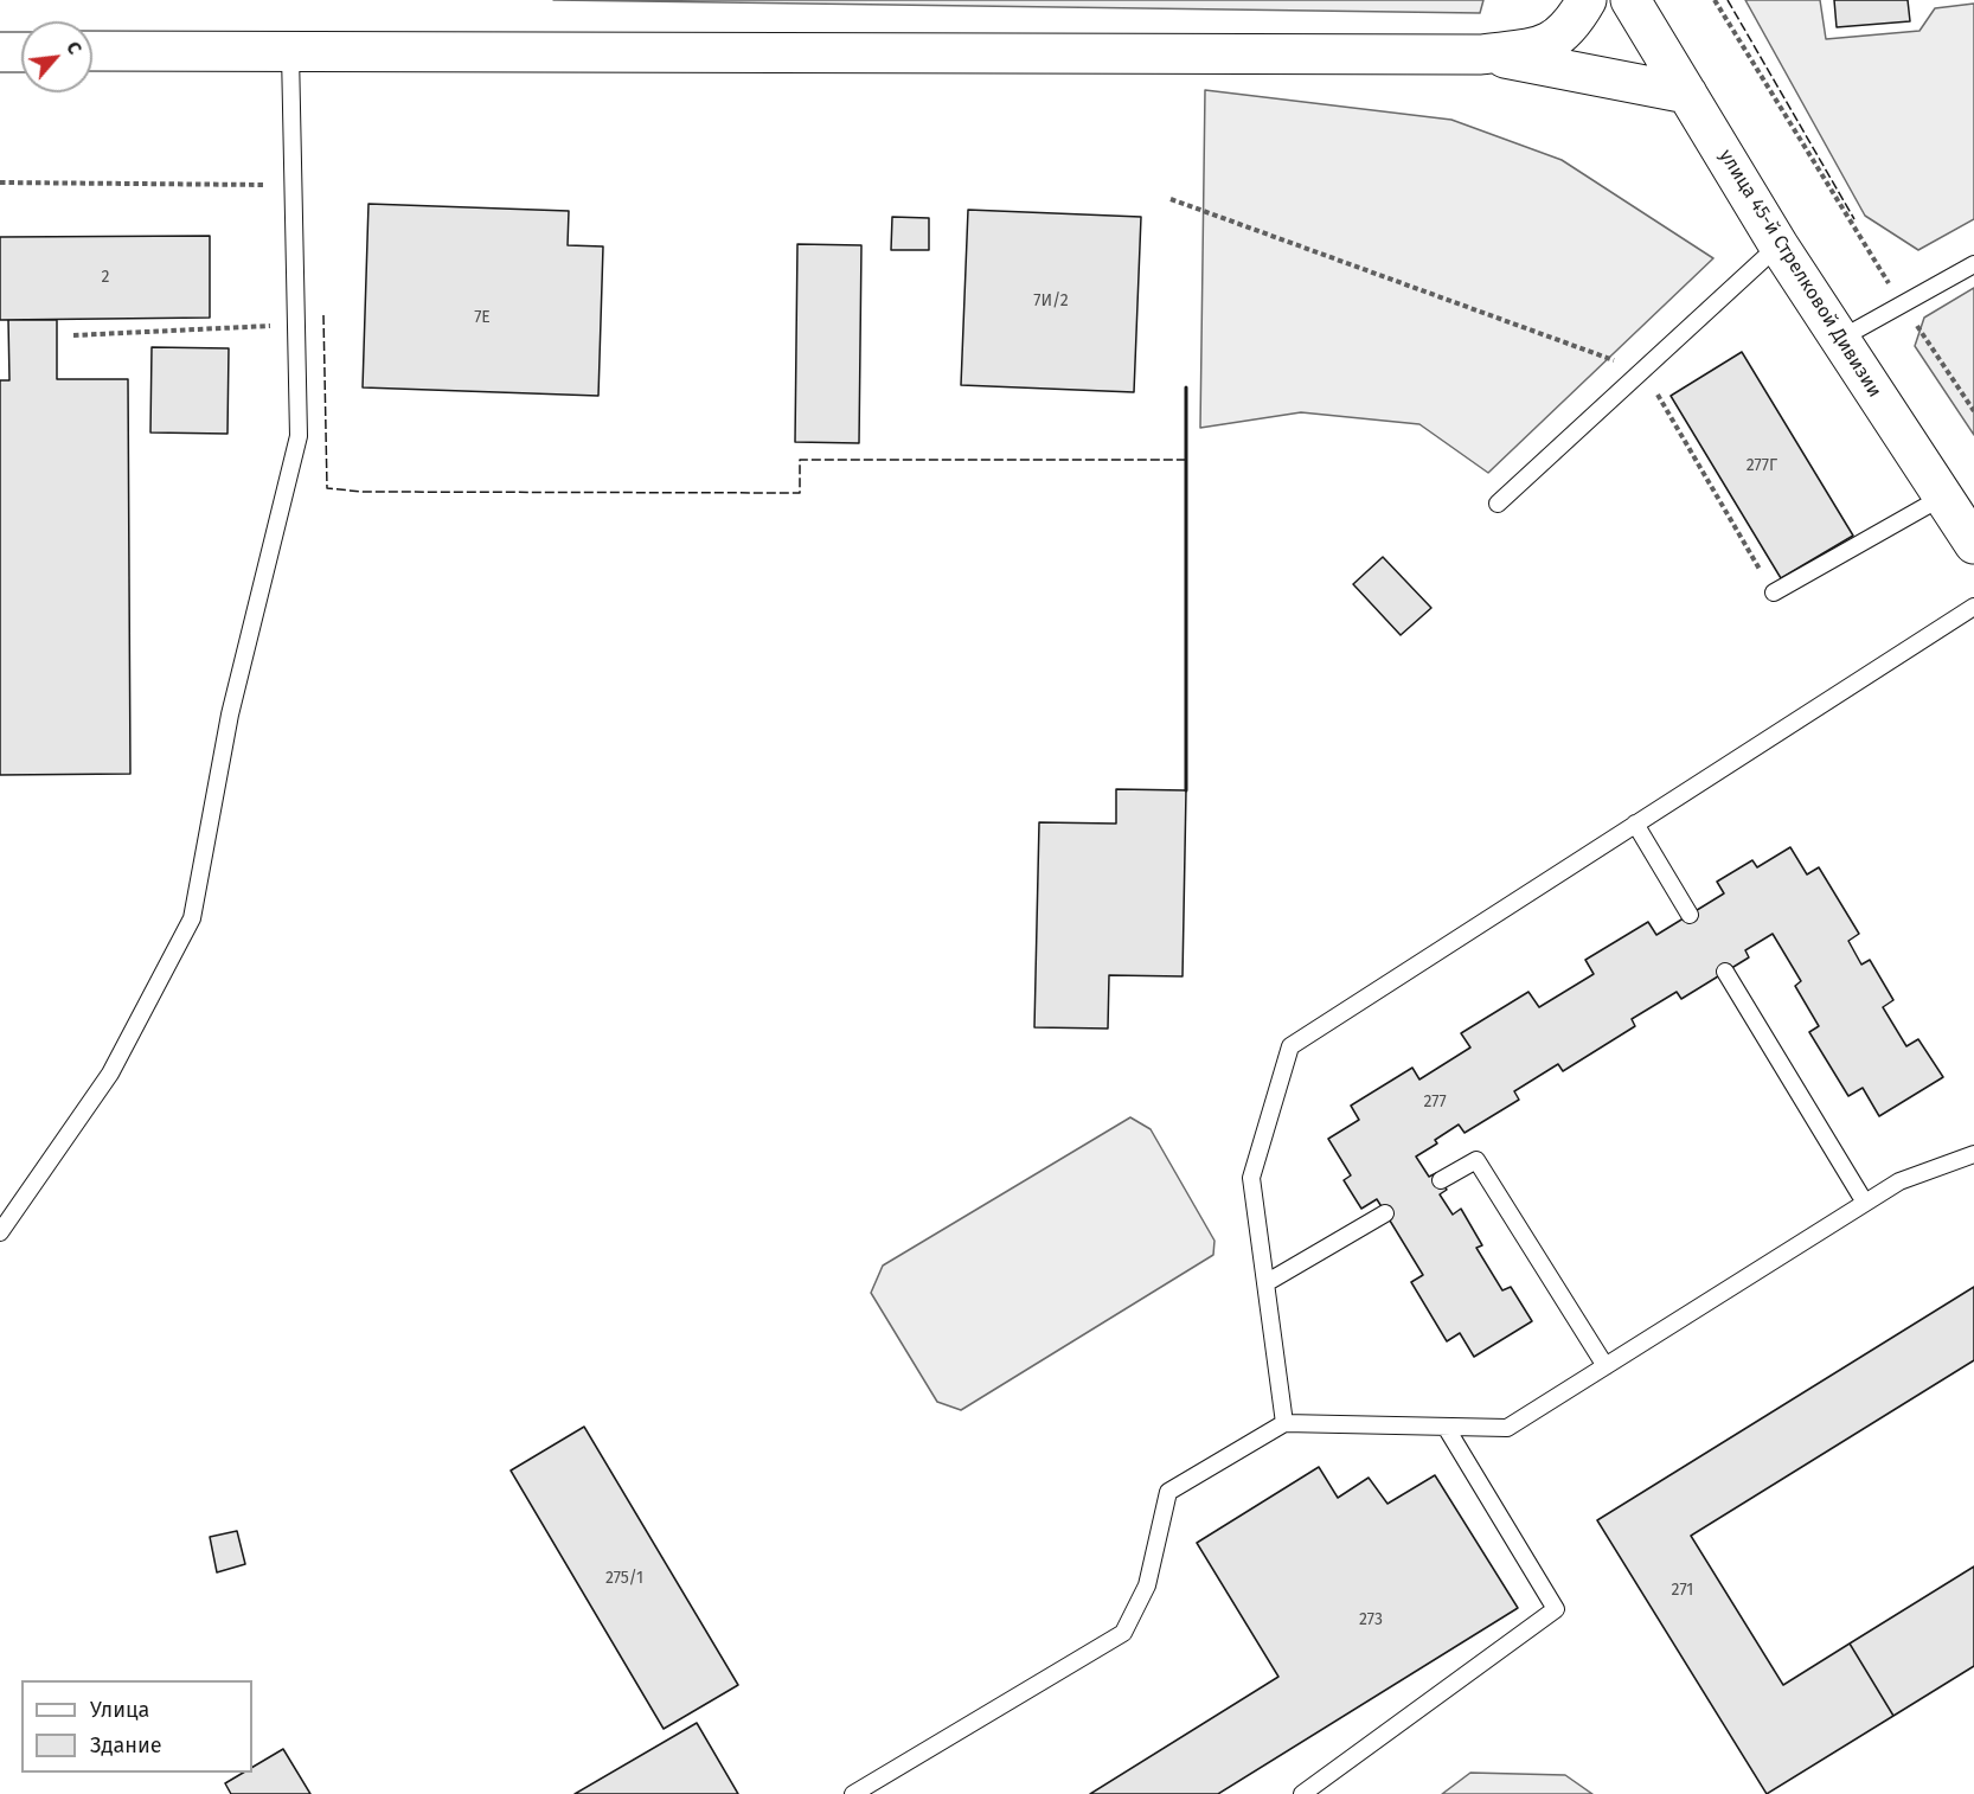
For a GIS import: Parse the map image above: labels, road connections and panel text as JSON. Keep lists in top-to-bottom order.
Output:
{
  "streets": {
    "street": ["улица 45-й Стрелковой Дивизии"]
  },
  "house_numbers": [
    "2",
    "7И/2",
    "7Е",
    "277Г",
    "277",
    "275/1",
    "271",
    "273"
  ],
  "legend": ["Улица", "Здание"],
  "north": "top right"
}
